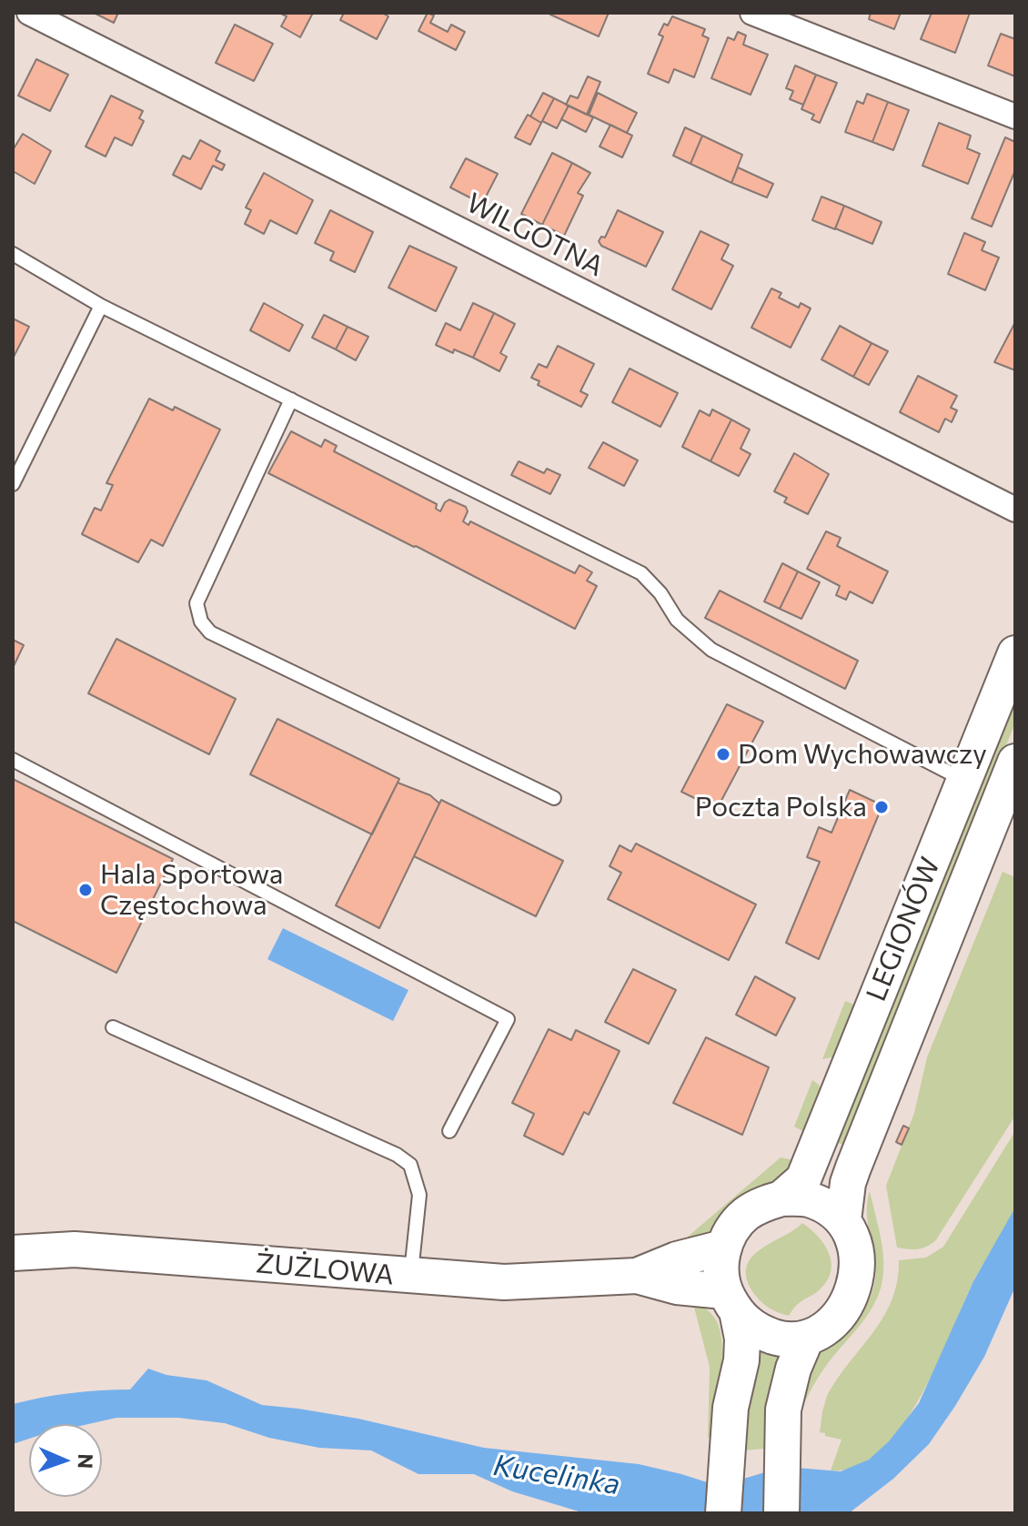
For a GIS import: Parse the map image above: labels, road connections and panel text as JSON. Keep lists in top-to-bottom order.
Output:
{
  "streets": {
    "street": ["WILGOTNA", "LEGIONÓW", "ŻUŻLOWA"]
  },
  "crossings": [
    ["LEGIONÓW", "ŻUŻLOWA"]
  ],
  "water": ["Kucelinka"],
  "places": ["Dom Wychowawczy", "Poczta Polska", "Hala Sportowa Częstochowa"],
  "north": "right"
}
